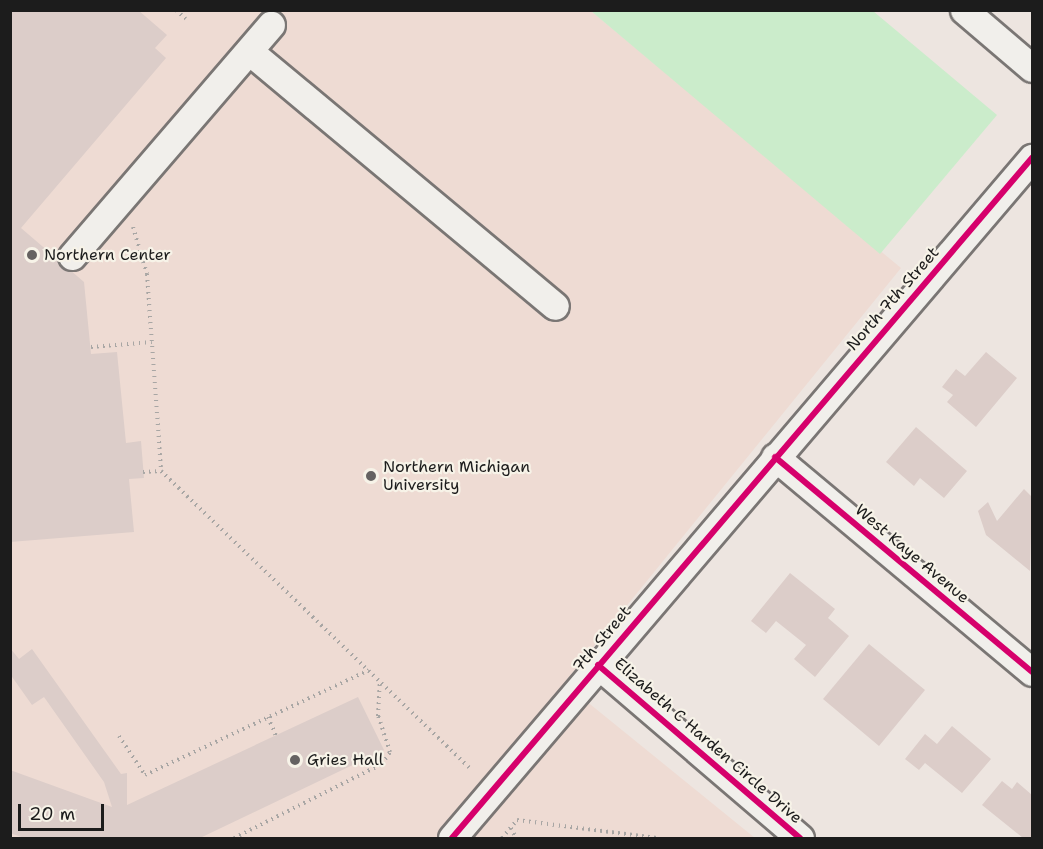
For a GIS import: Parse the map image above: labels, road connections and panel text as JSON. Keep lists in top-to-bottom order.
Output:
{
  "streets": {
    "street": [
      "North 7th Street",
      "West Kaye Avenue",
      "7th Street",
      "Elizabeth C Harden Circle Drive"
    ]
  },
  "crossings": [
    ["North 7th Street", "West Kaye Avenue"],
    ["North 7th Street", "7th Street"],
    ["West Kaye Avenue", "7th Street"],
    ["7th Street", "Elizabeth C Harden Circle Drive"]
  ],
  "places": ["Northern Center", "Northern Michigan University", "Gries Hall"],
  "scale_bar": "20 m"
}
